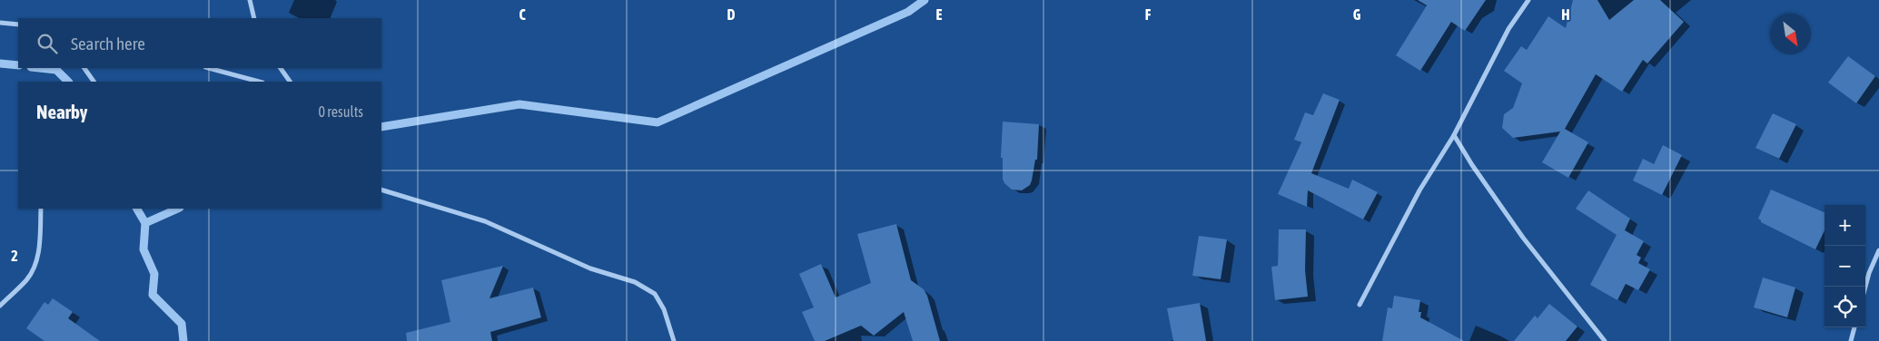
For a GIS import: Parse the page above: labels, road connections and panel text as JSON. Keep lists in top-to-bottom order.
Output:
{
  "north": "bottom right",
  "page": {
    "search": "Search here",
    "heading": ["Nearby", "0 results"],
    "map_buttons": ["+", "−"]
  },
  "grid": {
    "columns": [
      "C",
      "D",
      "E",
      "F",
      "G",
      "H"
    ],
    "rows": ["2"]
  }
}
